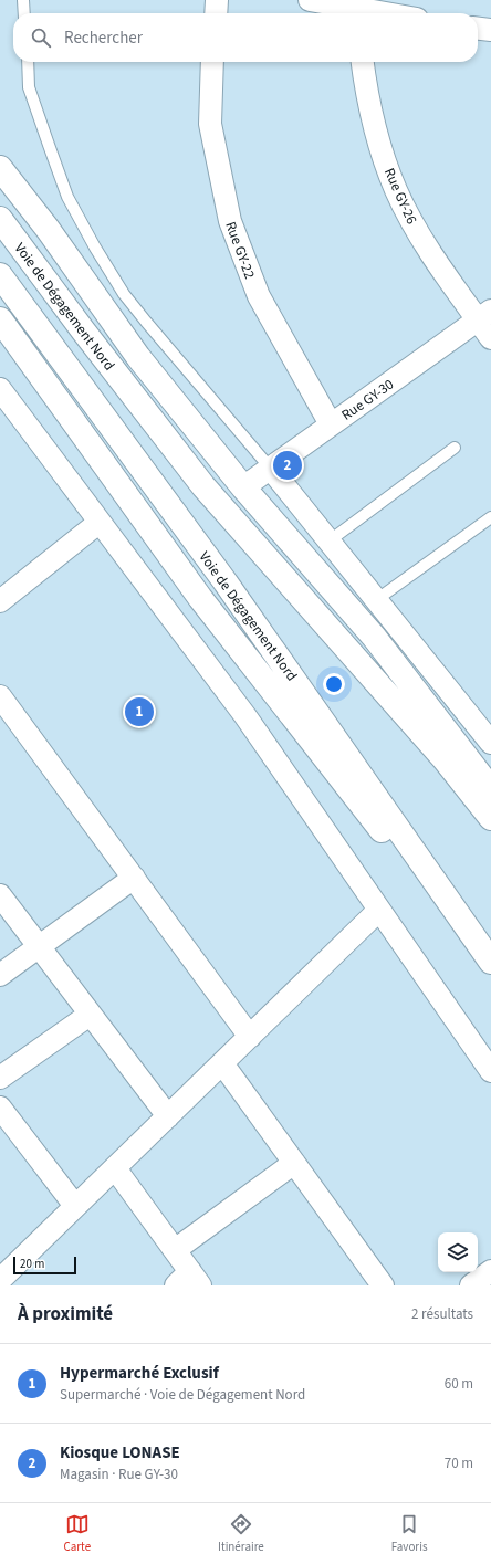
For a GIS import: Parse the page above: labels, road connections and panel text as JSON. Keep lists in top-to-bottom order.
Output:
{
  "streets": {
    "highway": ["Voie de Dégagement Nord"],
    "street": ["Rue GY-26", "Rue GY-22", "Rue GY-30"]
  },
  "crossings": [
    ["Rue GY-26", "Rue GY-30"],
    ["Rue GY-22", "Rue GY-30"]
  ],
  "scale_bar": "20 m",
  "page": {
    "search": "Rechercher",
    "pins": ["2", "1"],
    "scale": "20 m",
    "heading": ["À proximité", "2 résultats"],
    "list": [
      {
        "mark": "1",
        "name": "Hypermarché Exclusif",
        "note": "Supermarché · Voie de Dégagement Nord",
        "value": "60 m"
      },
      {
        "mark": "2",
        "name": "Kiosque LONASE",
        "note": "Magasin · Rue GY-30",
        "value": "70 m"
      }
    ],
    "nav": ["Carte", "Itinéraire", "Favoris"]
  }
}
